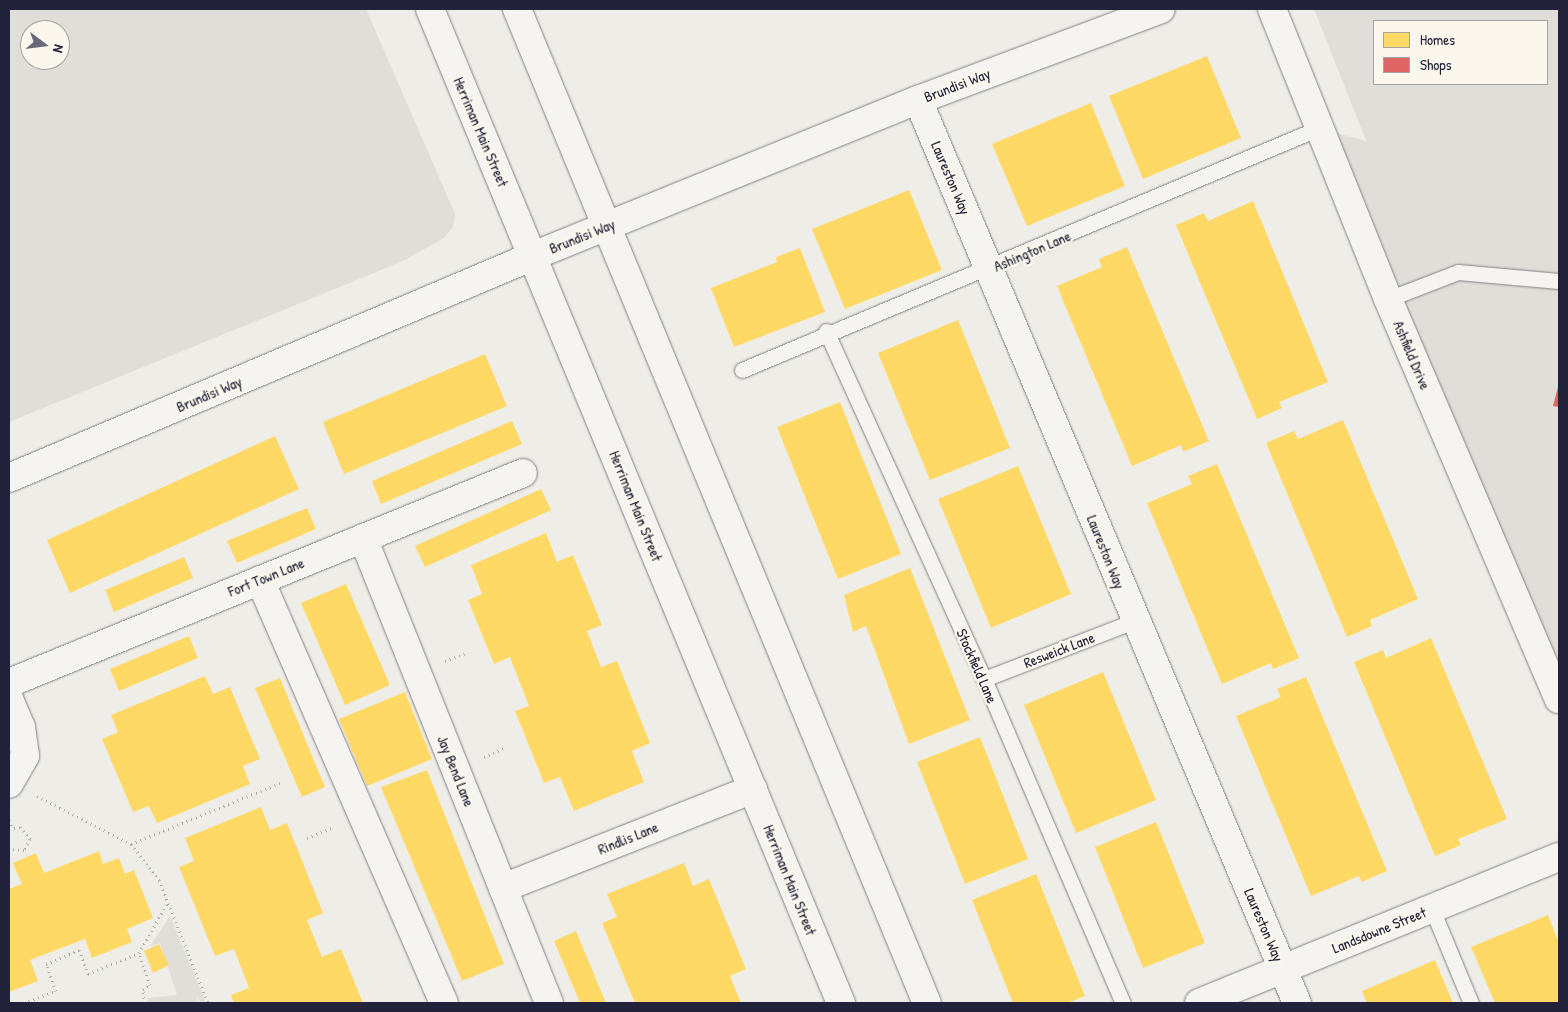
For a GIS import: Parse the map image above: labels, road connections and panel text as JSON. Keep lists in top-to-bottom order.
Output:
{
  "streets": {
    "street": [
      "Brundisi Way",
      "Herriman Main Street",
      "Laureston Way",
      "Ashfield Drive",
      "Fort Town Lane",
      "Jay Bend Lane",
      "Rindlis Lane",
      "Landsdowne Street"
    ],
    "lane": ["Ashington Lane", "Resweick Lane", "Stockfield Lane"]
  },
  "crossings": [
    ["Brundisi Way", "Herriman Main Street"],
    ["Brundisi Way", "Laureston Way"],
    ["Herriman Main Street", "Rindlis Lane"],
    ["Laureston Way", "Ashington Lane"],
    ["Laureston Way", "Resweick Lane"],
    ["Laureston Way", "Landsdowne Street"],
    ["Ashington Lane", "Ashfield Drive"],
    ["Ashington Lane", "Stockfield Lane"],
    ["Fort Town Lane", "Jay Bend Lane"],
    ["Resweick Lane", "Stockfield Lane"],
    ["Jay Bend Lane", "Rindlis Lane"]
  ],
  "legend": ["Homes", "Shops"],
  "north": "right"
}
